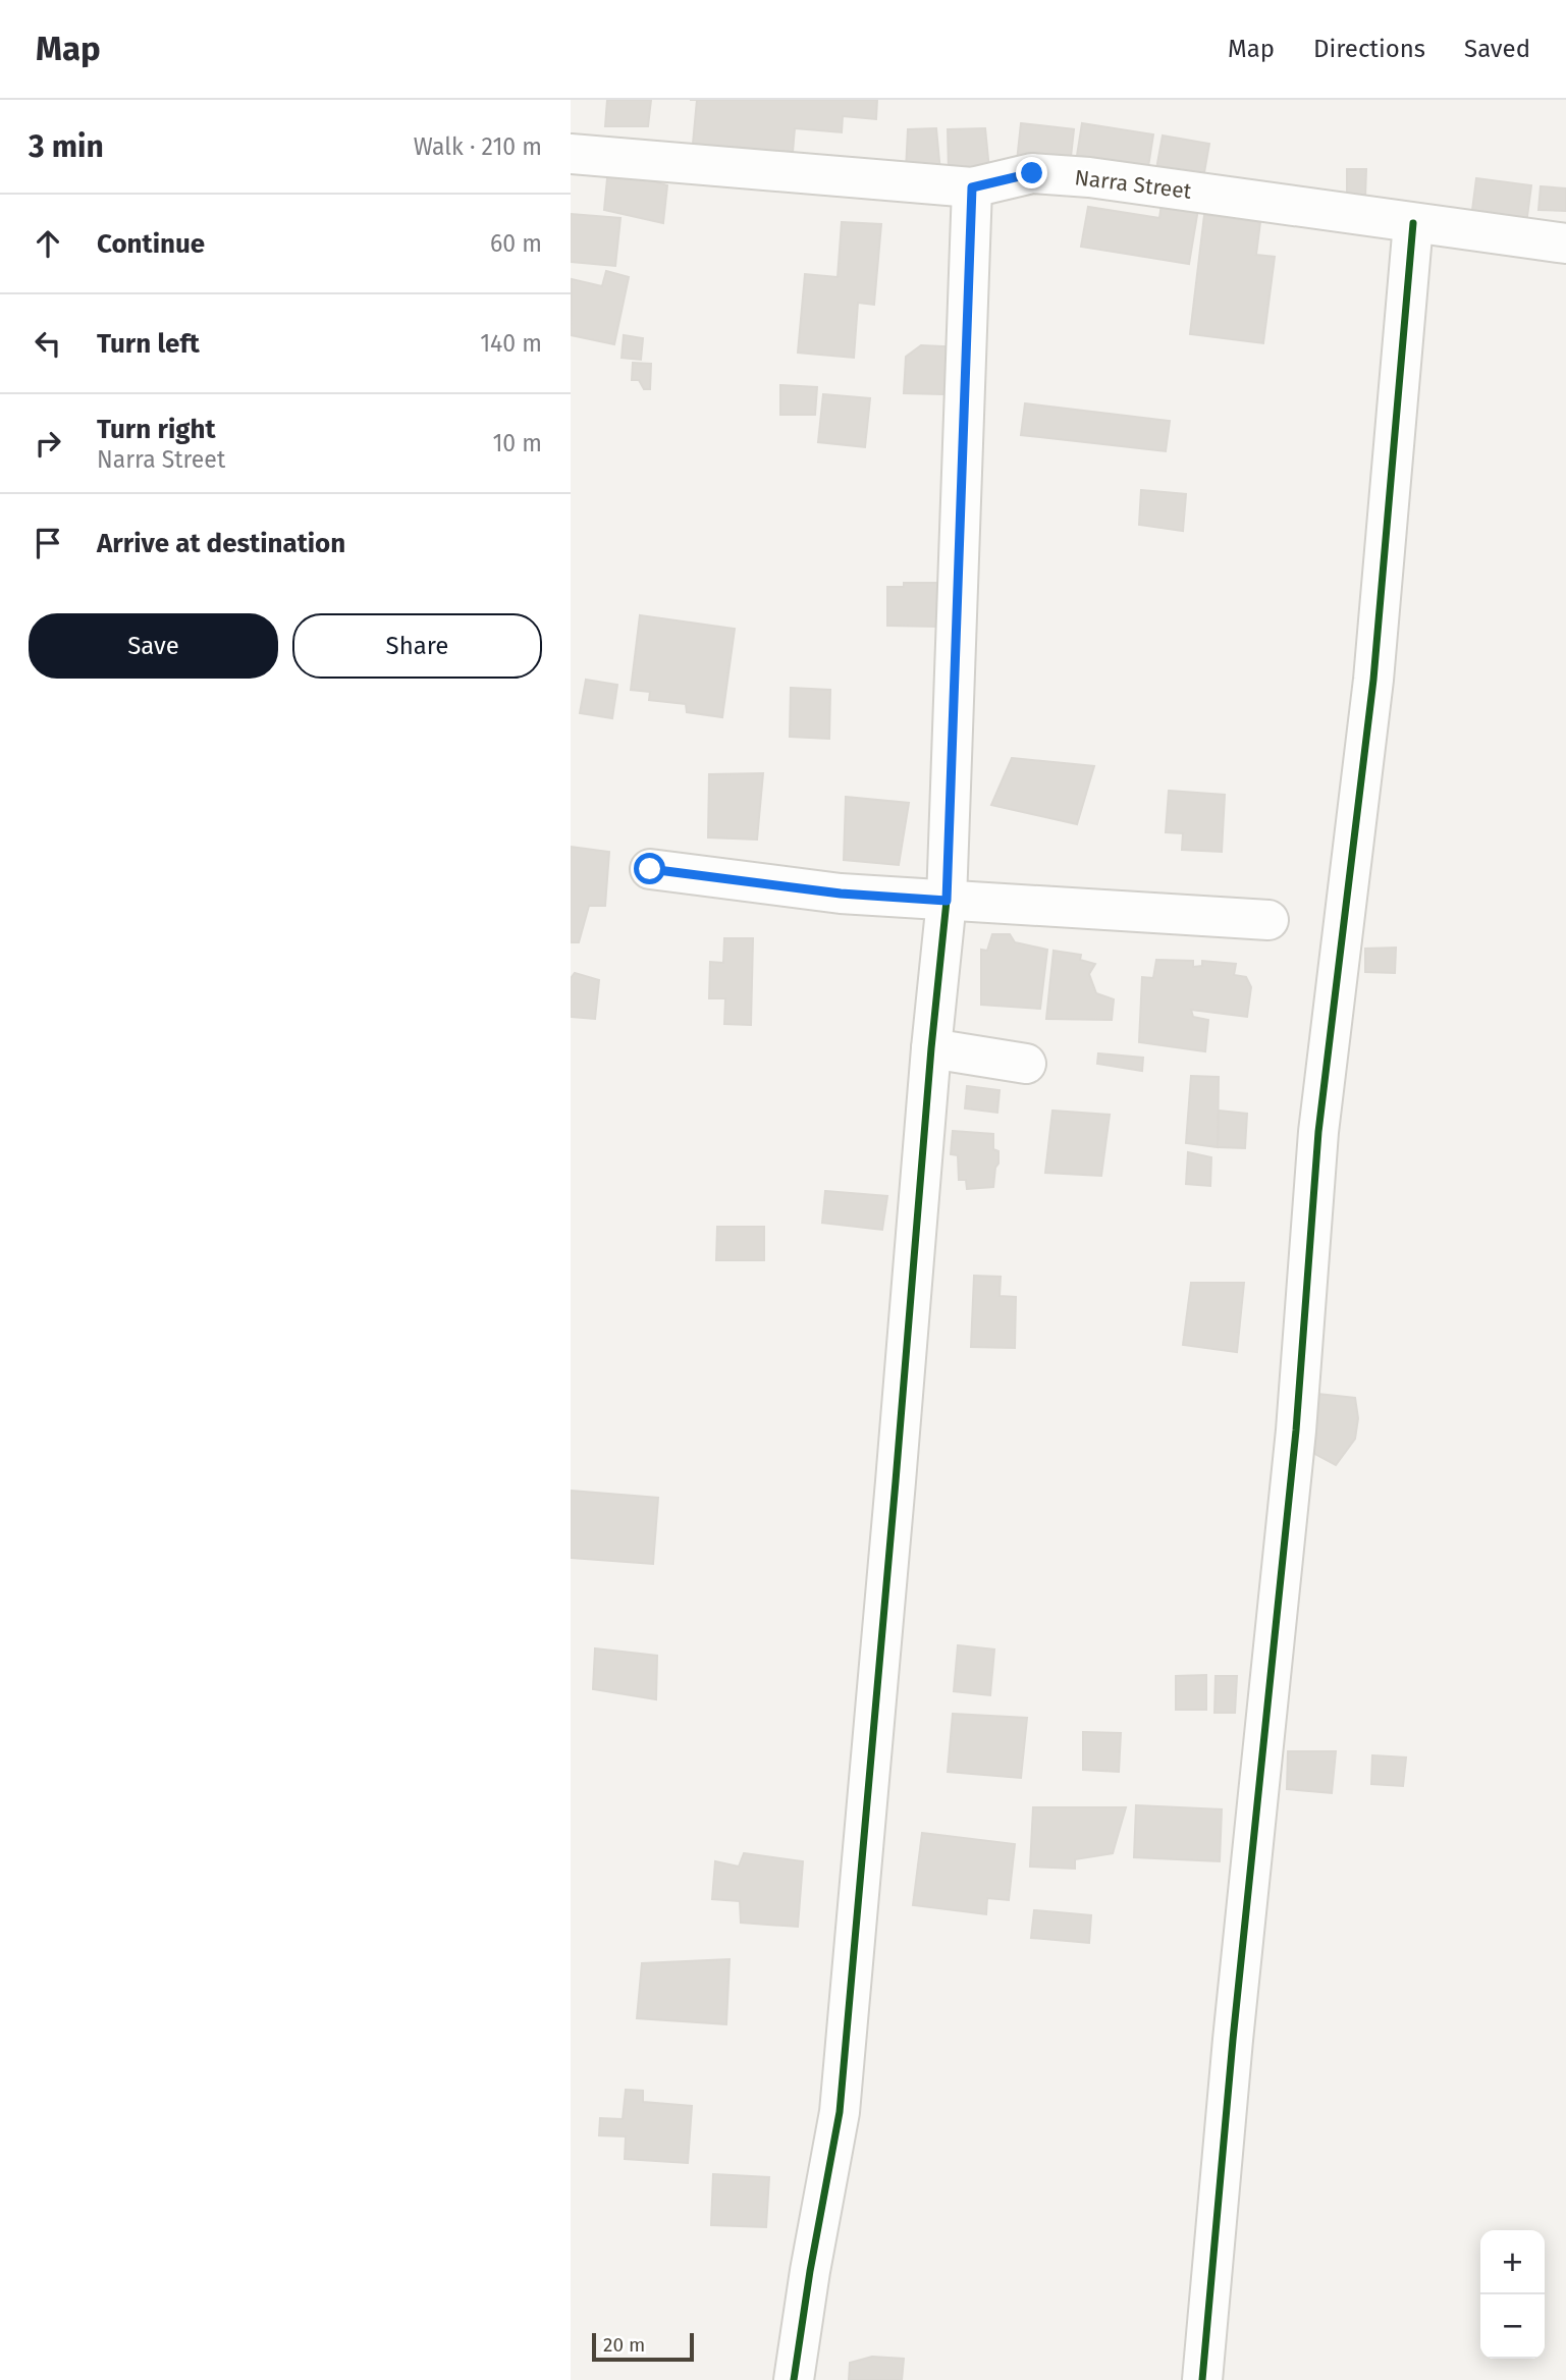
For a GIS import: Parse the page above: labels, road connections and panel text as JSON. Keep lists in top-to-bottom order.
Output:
{
  "streets": {
    "street": ["Narra Street"]
  },
  "scale_bar": "20 m",
  "page": {
    "header": "Map",
    "nav": ["Map", "Directions", "Saved"],
    "heading": ["3 min", "Walk · 210 m"],
    "list": [
      ["Continue", "60 m"],
      ["Turn left", "140 m"],
      ["Turn right", "Narra Street", "10 m"],
      "Arrive at destination"
    ],
    "buttons": ["Save", "Share"],
    "map_buttons": ["+", "−"],
    "scale": "20 m"
  }
}
